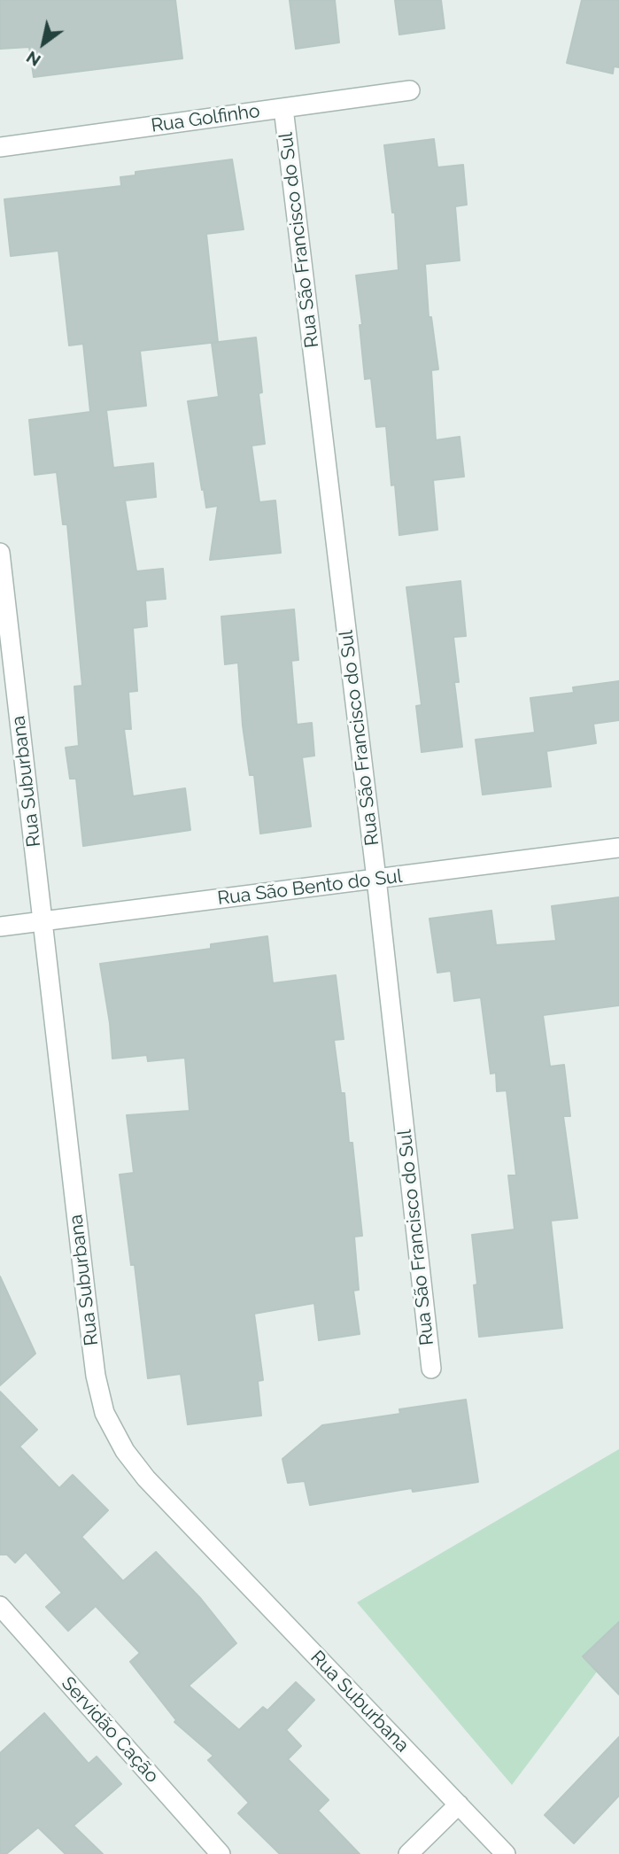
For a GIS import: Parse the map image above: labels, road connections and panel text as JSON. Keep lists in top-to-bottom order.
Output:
{
  "streets": {
    "street": [
      "Rua Golfinho",
      "Rua São Francisco do Sul",
      "Rua Suburbana",
      "Rua São Bento do Sul",
      "Servidão Cação"
    ]
  },
  "crossings": [
    ["Rua Golfinho", "Rua São Francisco do Sul"],
    ["Rua São Francisco do Sul", "Rua São Bento do Sul"],
    ["Rua Suburbana", "Rua São Bento do Sul"]
  ],
  "north": "bottom left"
}
